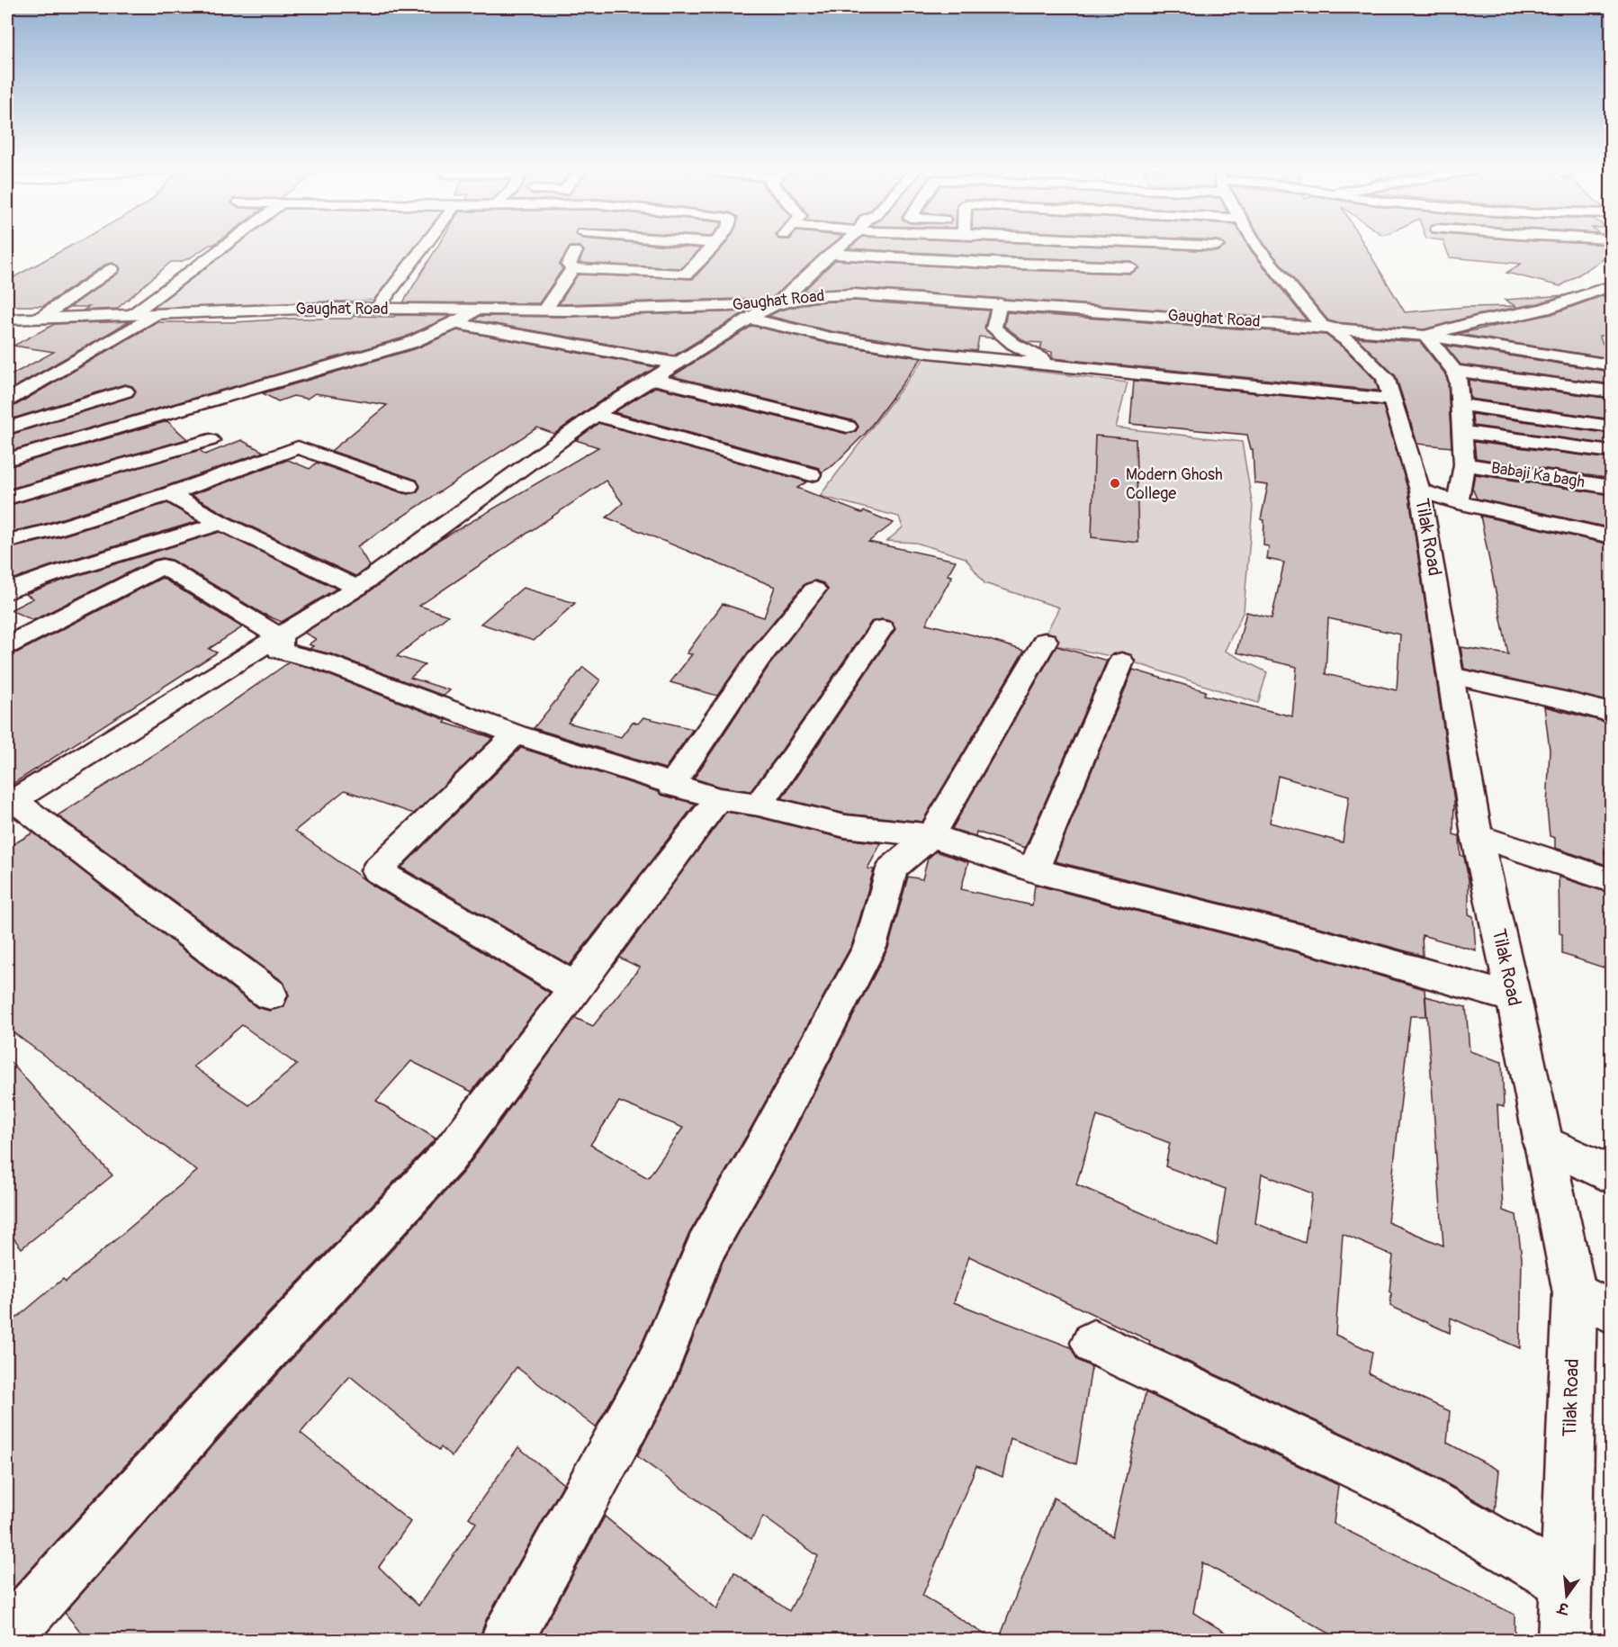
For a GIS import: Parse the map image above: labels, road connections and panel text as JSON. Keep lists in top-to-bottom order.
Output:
{
  "streets": {
    "street": ["Gaughat Road", "Babaji Ka bagh", "Tilak Road"]
  },
  "crossings": [
    ["Gaughat Road", "Tilak Road"]
  ],
  "places": ["Modern Ghosh College"],
  "north": "bottom"
}
